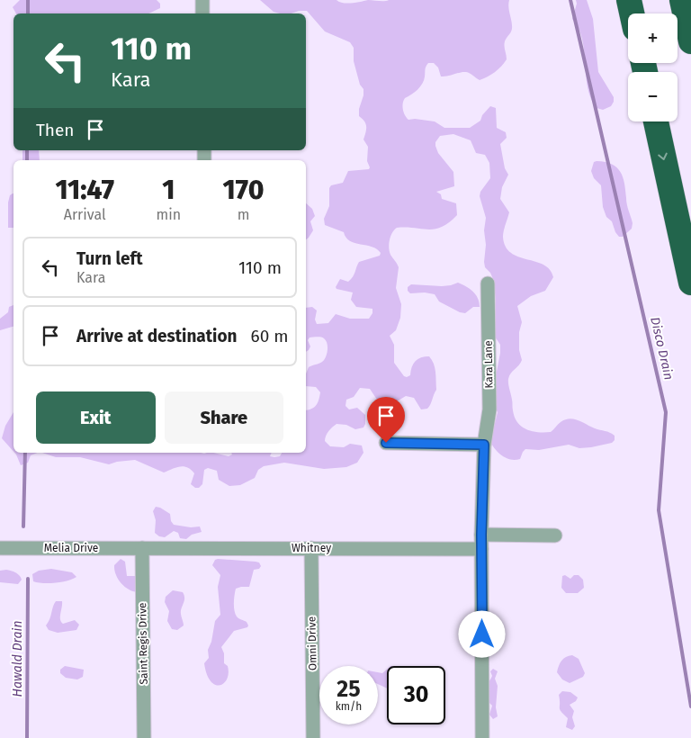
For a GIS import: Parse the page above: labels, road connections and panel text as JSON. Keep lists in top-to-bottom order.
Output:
{
  "streets": {
    "street": [
      "Kara Lane",
      "Melia Drive",
      "Whitney",
      "Saint Regis Drive",
      "Omni Drive"
    ]
  },
  "crossings": [
    ["Kara Lane", "Whitney"],
    ["Melia Drive", "Whitney"],
    ["Melia Drive", "Saint Regis Drive"],
    ["Whitney", "Saint Regis Drive"],
    ["Whitney", "Omni Drive"]
  ],
  "water": ["Disco Drain", "Hawald Drain"],
  "page": {
    "map_buttons": ["+", "−"],
    "turn": ["110 m", "Kara"],
    "then": "Then",
    "eta": [
      "11:47",
      "Arrival",
      "1",
      "min",
      "170",
      "m"
    ],
    "list": [
      {
        "name": "Turn left",
        "note": "Kara",
        "value": "110 m"
      },
      {
        "name": "Arrive at destination",
        "value": "60 m"
      }
    ],
    "buttons": ["Exit", "Share"],
    "speed": "25 km/h",
    "limit": "30"
  }
}
